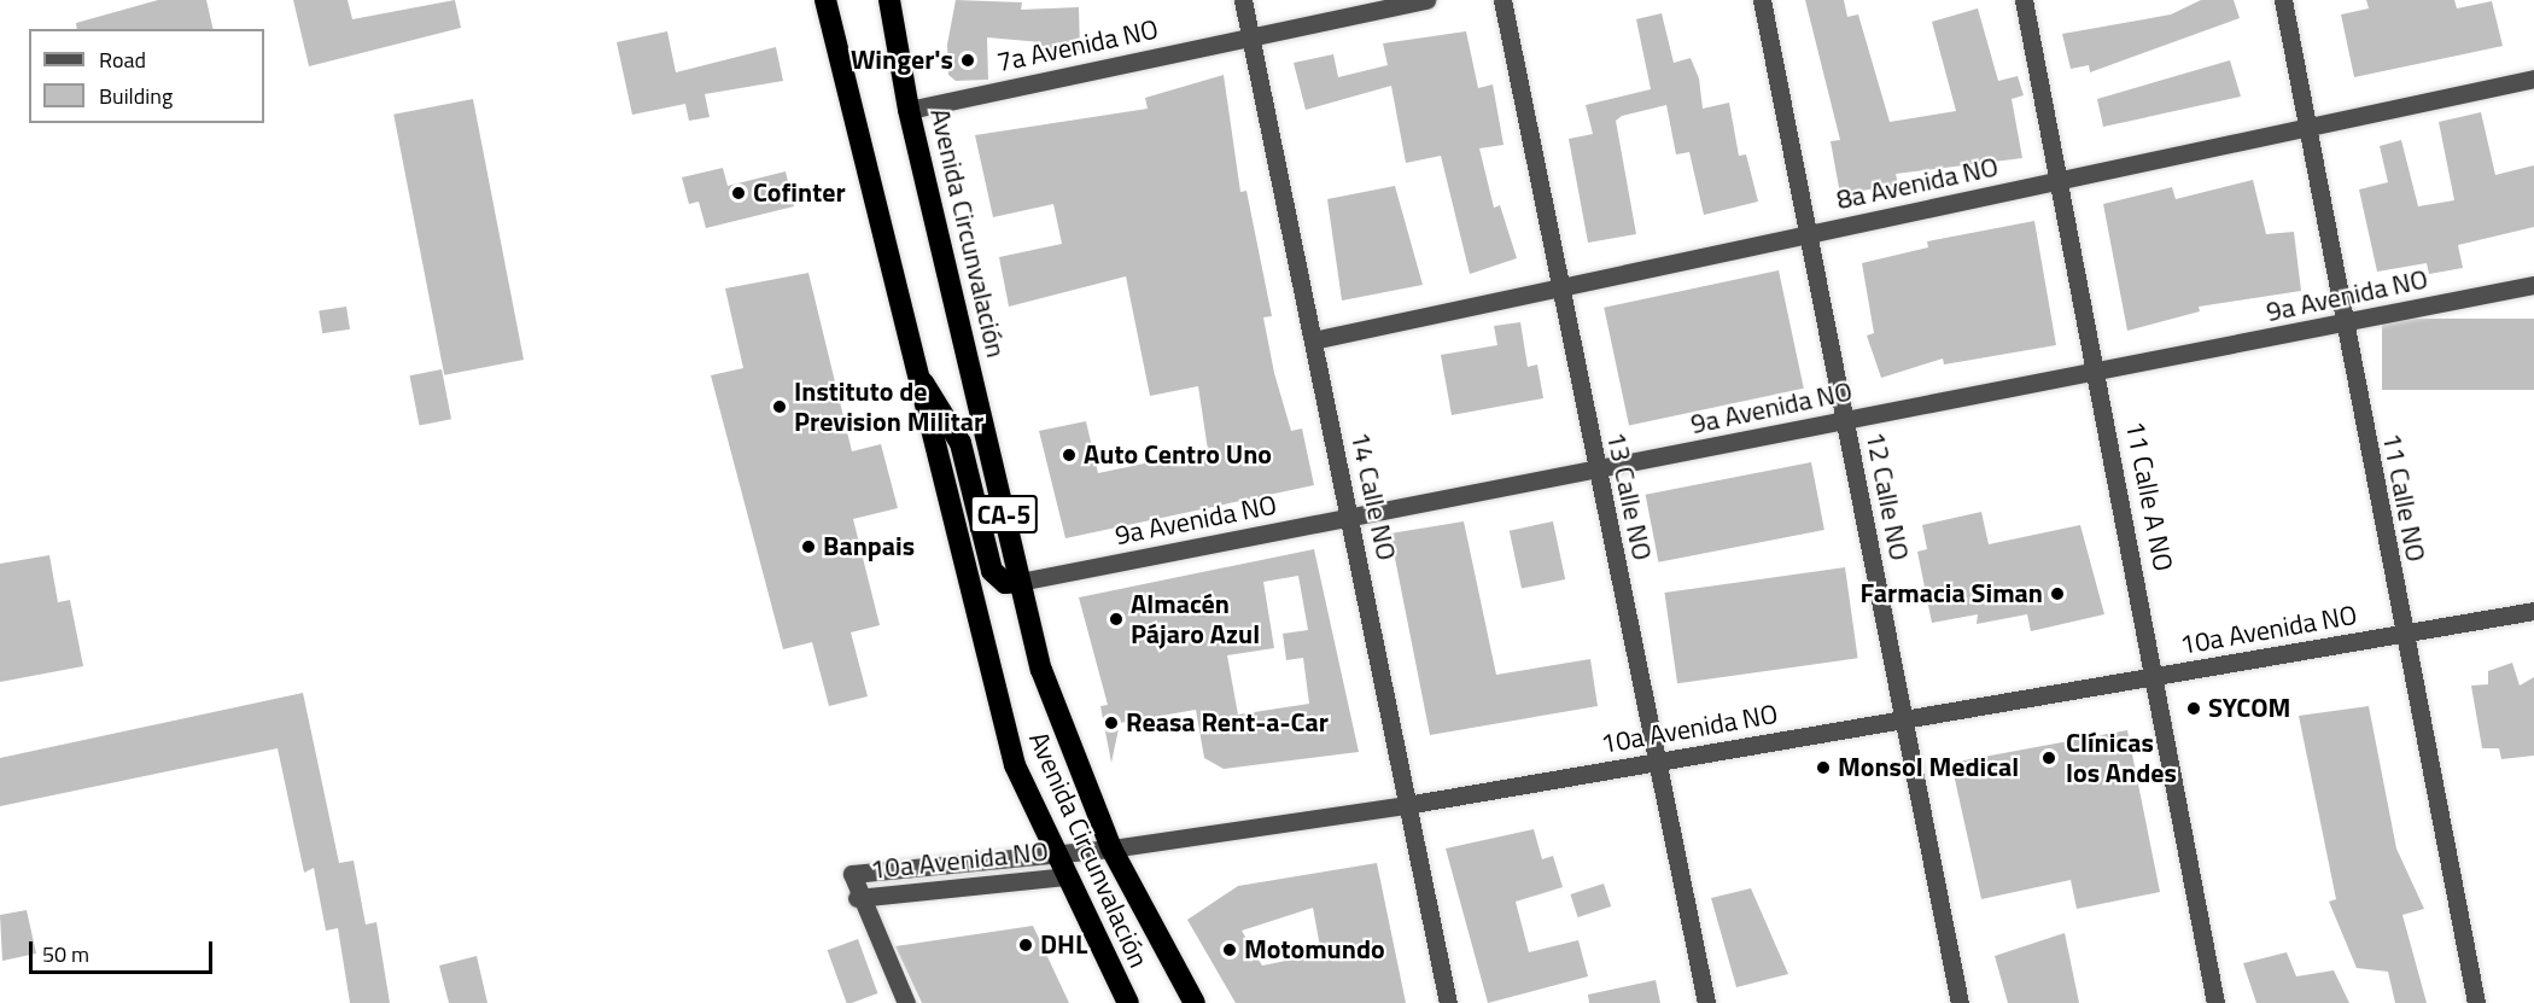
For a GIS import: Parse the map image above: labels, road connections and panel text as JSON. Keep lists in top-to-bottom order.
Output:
{
  "streets": {
    "highway": ["Avenida Circunvalación", "CA-5"],
    "street": [
      "7a Avenida NO",
      "8a Avenida NO",
      "9a Avenida NO",
      "14 Calle NO",
      "13 Calle NO",
      "12 Calle NO",
      "11 Calle A NO",
      "11 Calle NO",
      "10a Avenida NO"
    ]
  },
  "crossings": [
    ["7a Avenida NO", "Avenida Circunvalación"],
    ["7a Avenida NO", "14 Calle NO"],
    ["8a Avenida NO", "14 Calle NO"],
    ["8a Avenida NO", "13 Calle NO"],
    ["8a Avenida NO", "12 Calle NO"],
    ["8a Avenida NO", "11 Calle A NO"],
    ["8a Avenida NO", "11 Calle NO"],
    ["Avenida Circunvalación", "9a Avenida NO"],
    ["Avenida Circunvalación", "10a Avenida NO"],
    ["9a Avenida NO", "14 Calle NO"],
    ["9a Avenida NO", "13 Calle NO"],
    ["9a Avenida NO", "12 Calle NO"],
    ["9a Avenida NO", "11 Calle A NO"],
    ["9a Avenida NO", "11 Calle NO"],
    ["14 Calle NO", "10a Avenida NO"],
    ["13 Calle NO", "10a Avenida NO"],
    ["12 Calle NO", "10a Avenida NO"],
    ["11 Calle A NO", "10a Avenida NO"],
    ["11 Calle NO", "10a Avenida NO"]
  ],
  "places": [
    "Winger's",
    "Cofinter",
    "Instituto de Prevision Militar",
    "Auto Centro Uno",
    "Banpais",
    "Farmacia Siman",
    "Almacén Pájaro Azul",
    "SYCOM",
    "Reasa Rent-a-Car",
    "Clínicas los Andes",
    "Monsol Medical",
    "DHL",
    "Motomundo"
  ],
  "legend": ["Road", "Building"],
  "scale_bar": "50 m"
}
